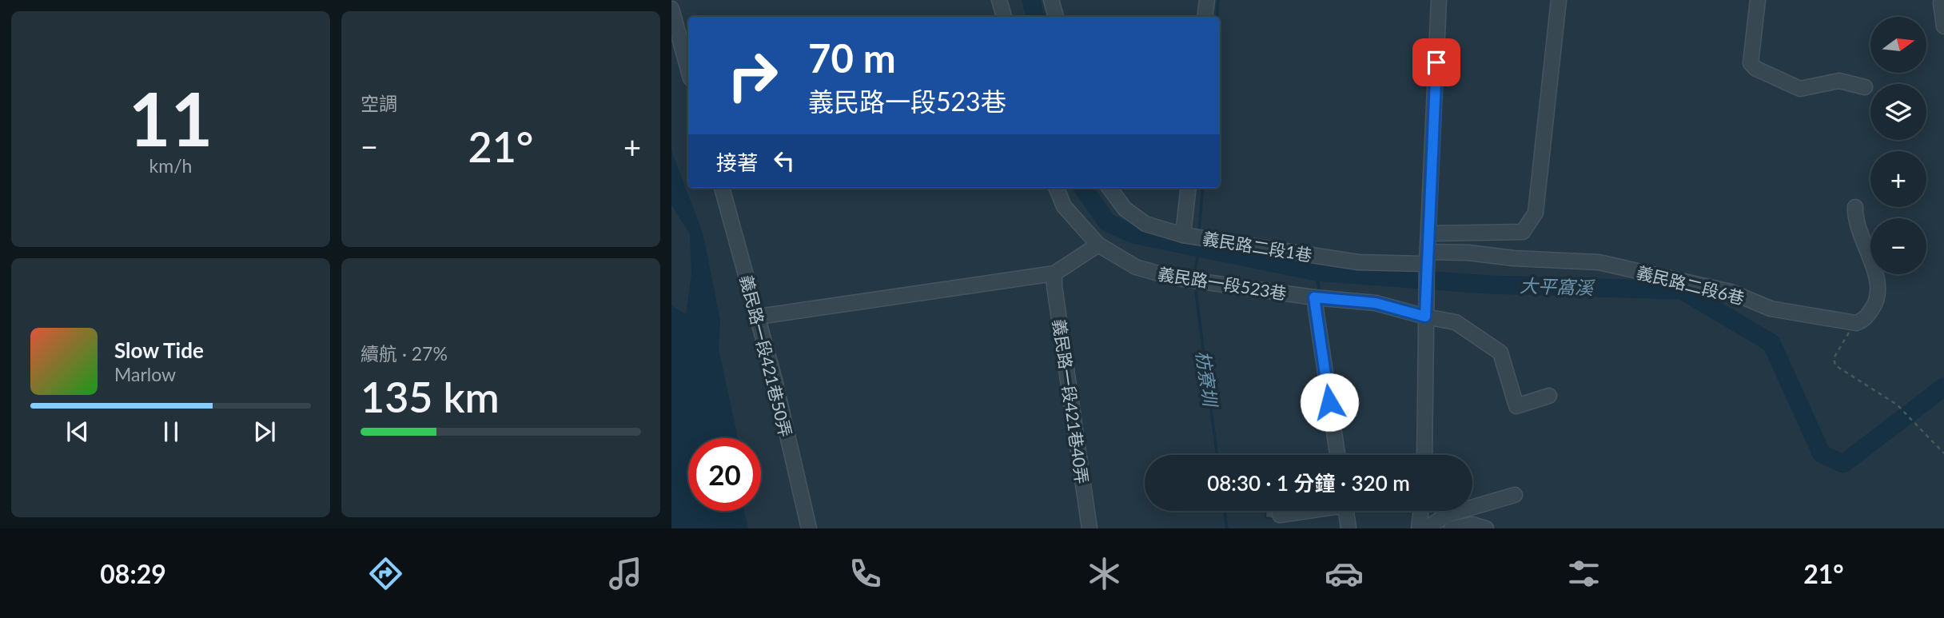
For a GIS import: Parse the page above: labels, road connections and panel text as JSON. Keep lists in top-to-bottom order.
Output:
{
  "streets": {
    "street": [
      "義民路二段1巷",
      "義民路一段523巷",
      "義民路二段6巷",
      "義民路一段421巷50弄",
      "義民路一段421巷40弄"
    ]
  },
  "crossings": [
    ["義民路二段1巷", "義民路二段6巷"]
  ],
  "water": ["大平窩溪", "枋寮圳"],
  "north": "right",
  "page": {
    "tile": [
      ["11", "km/h"],
      "空調",
      ["續航 · 27%", "135 km"]
    ],
    "map_buttons": ["+", "−"],
    "turn": ["70 m", "義民路一段523巷"],
    "heat": ["−", "21°", "+"],
    "then": "接著",
    "song": ["Slow Tide", "Marlow"],
    "limit": "20",
    "trip": "08:30 · 1 分鐘 · 320 m",
    "tabs": ["08:29", "21°"]
  }
}
